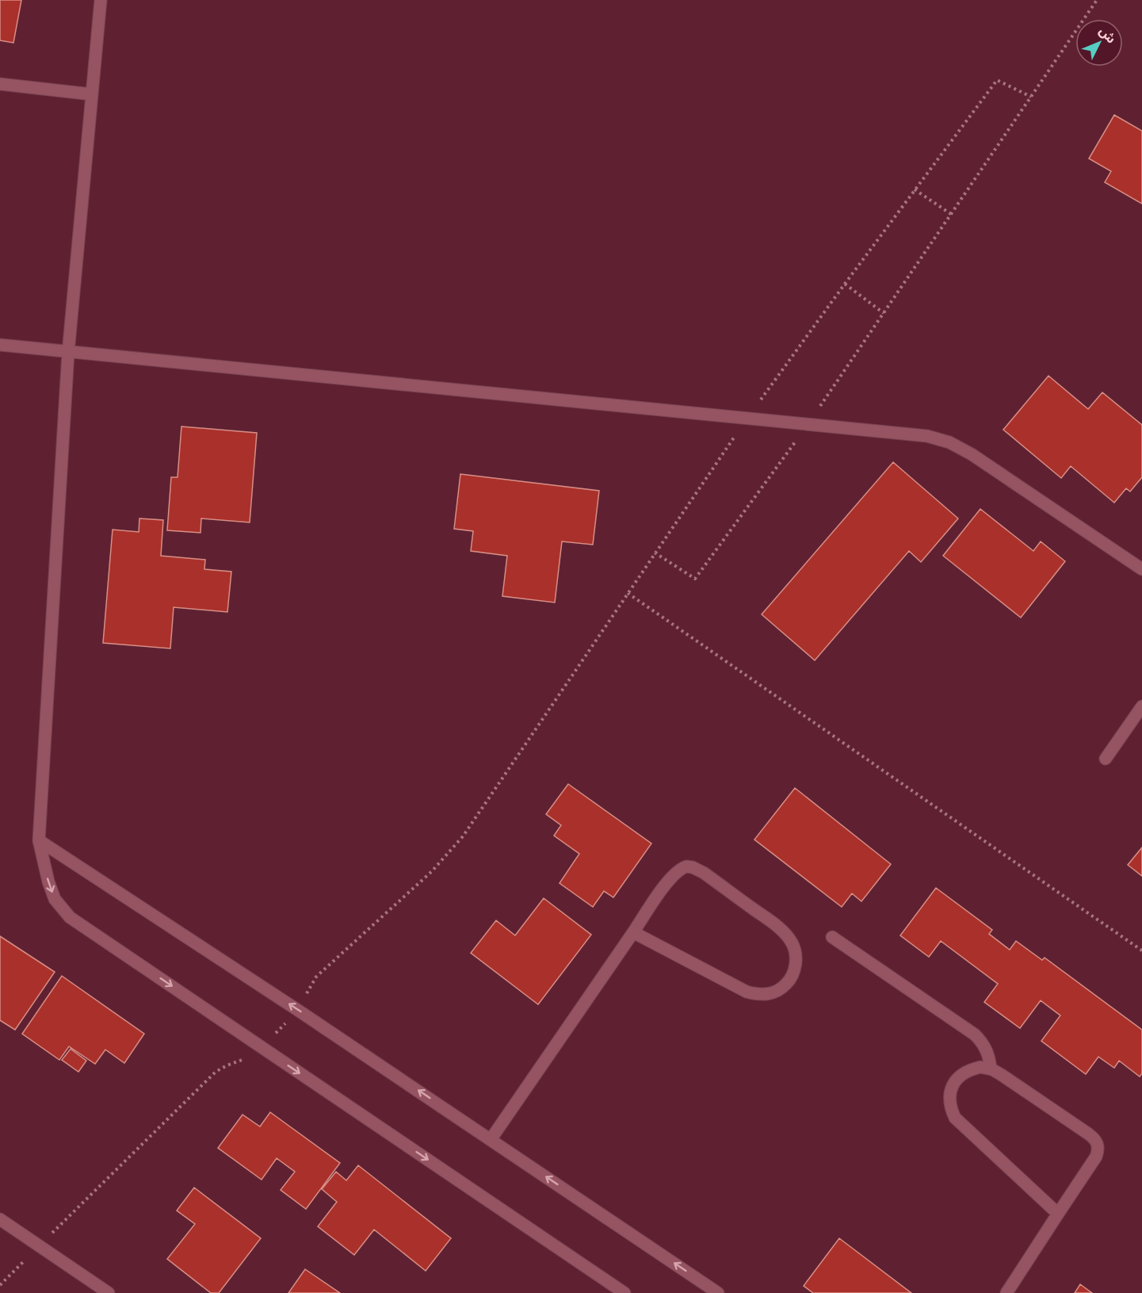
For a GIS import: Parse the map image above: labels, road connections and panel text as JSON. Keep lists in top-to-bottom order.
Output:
{
  "north": "top right"
}
